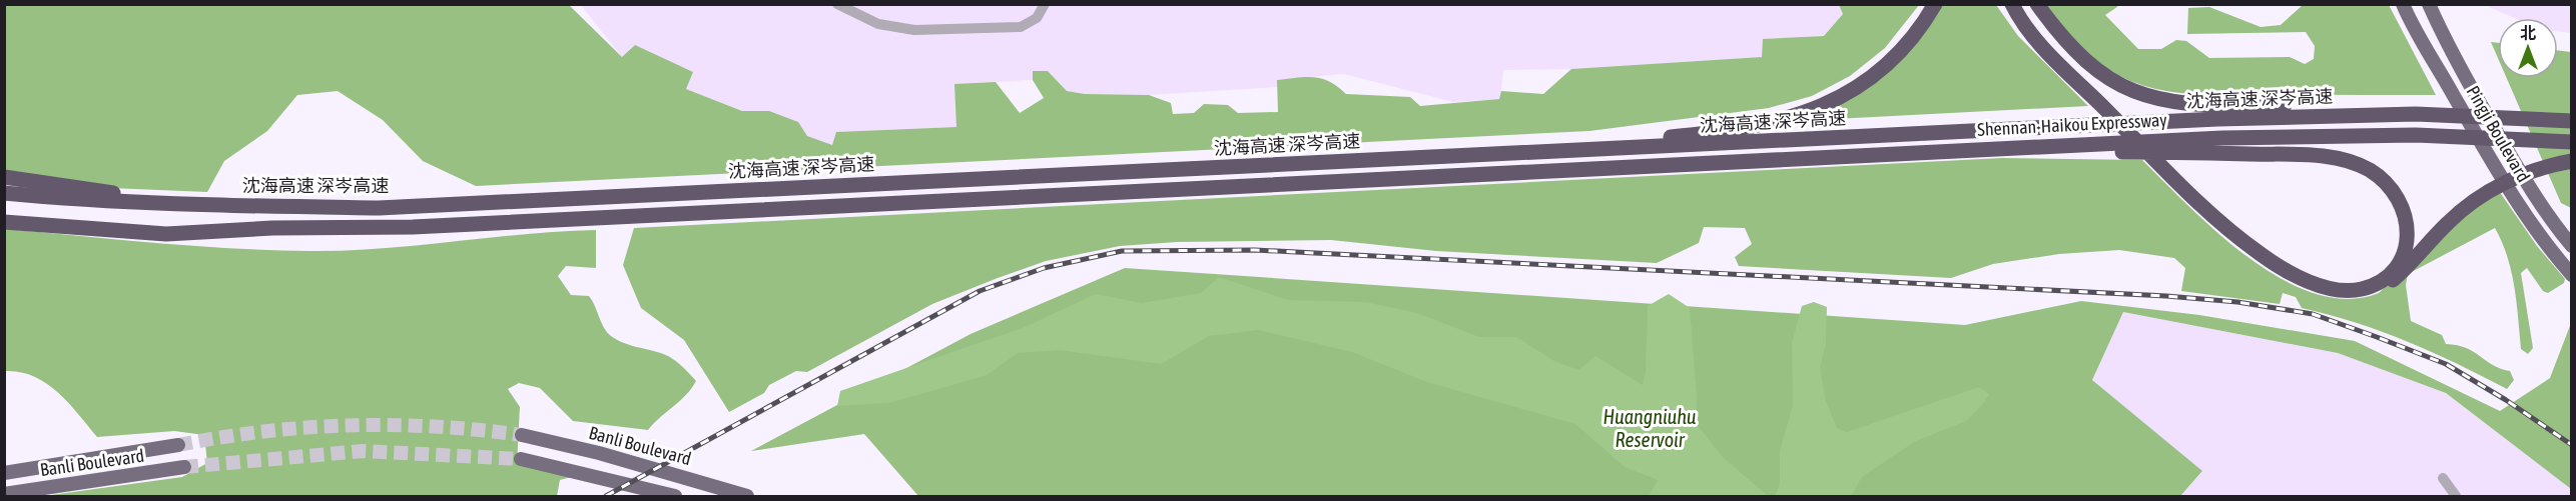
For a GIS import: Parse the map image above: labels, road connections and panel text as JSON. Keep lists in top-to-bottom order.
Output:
{
  "streets": {
    "highway": ["沈海高速 深岑高速", "Shennan-Haikou Expressway"],
    "main road": ["Pingji Boulevard", "Banli Boulevard"]
  },
  "crossings": [
    ["沈海高速 深岑高速", "Shennan-Haikou Expressway"]
  ],
  "water": ["Huangniuhu Reservoir"],
  "north": "top"
}
